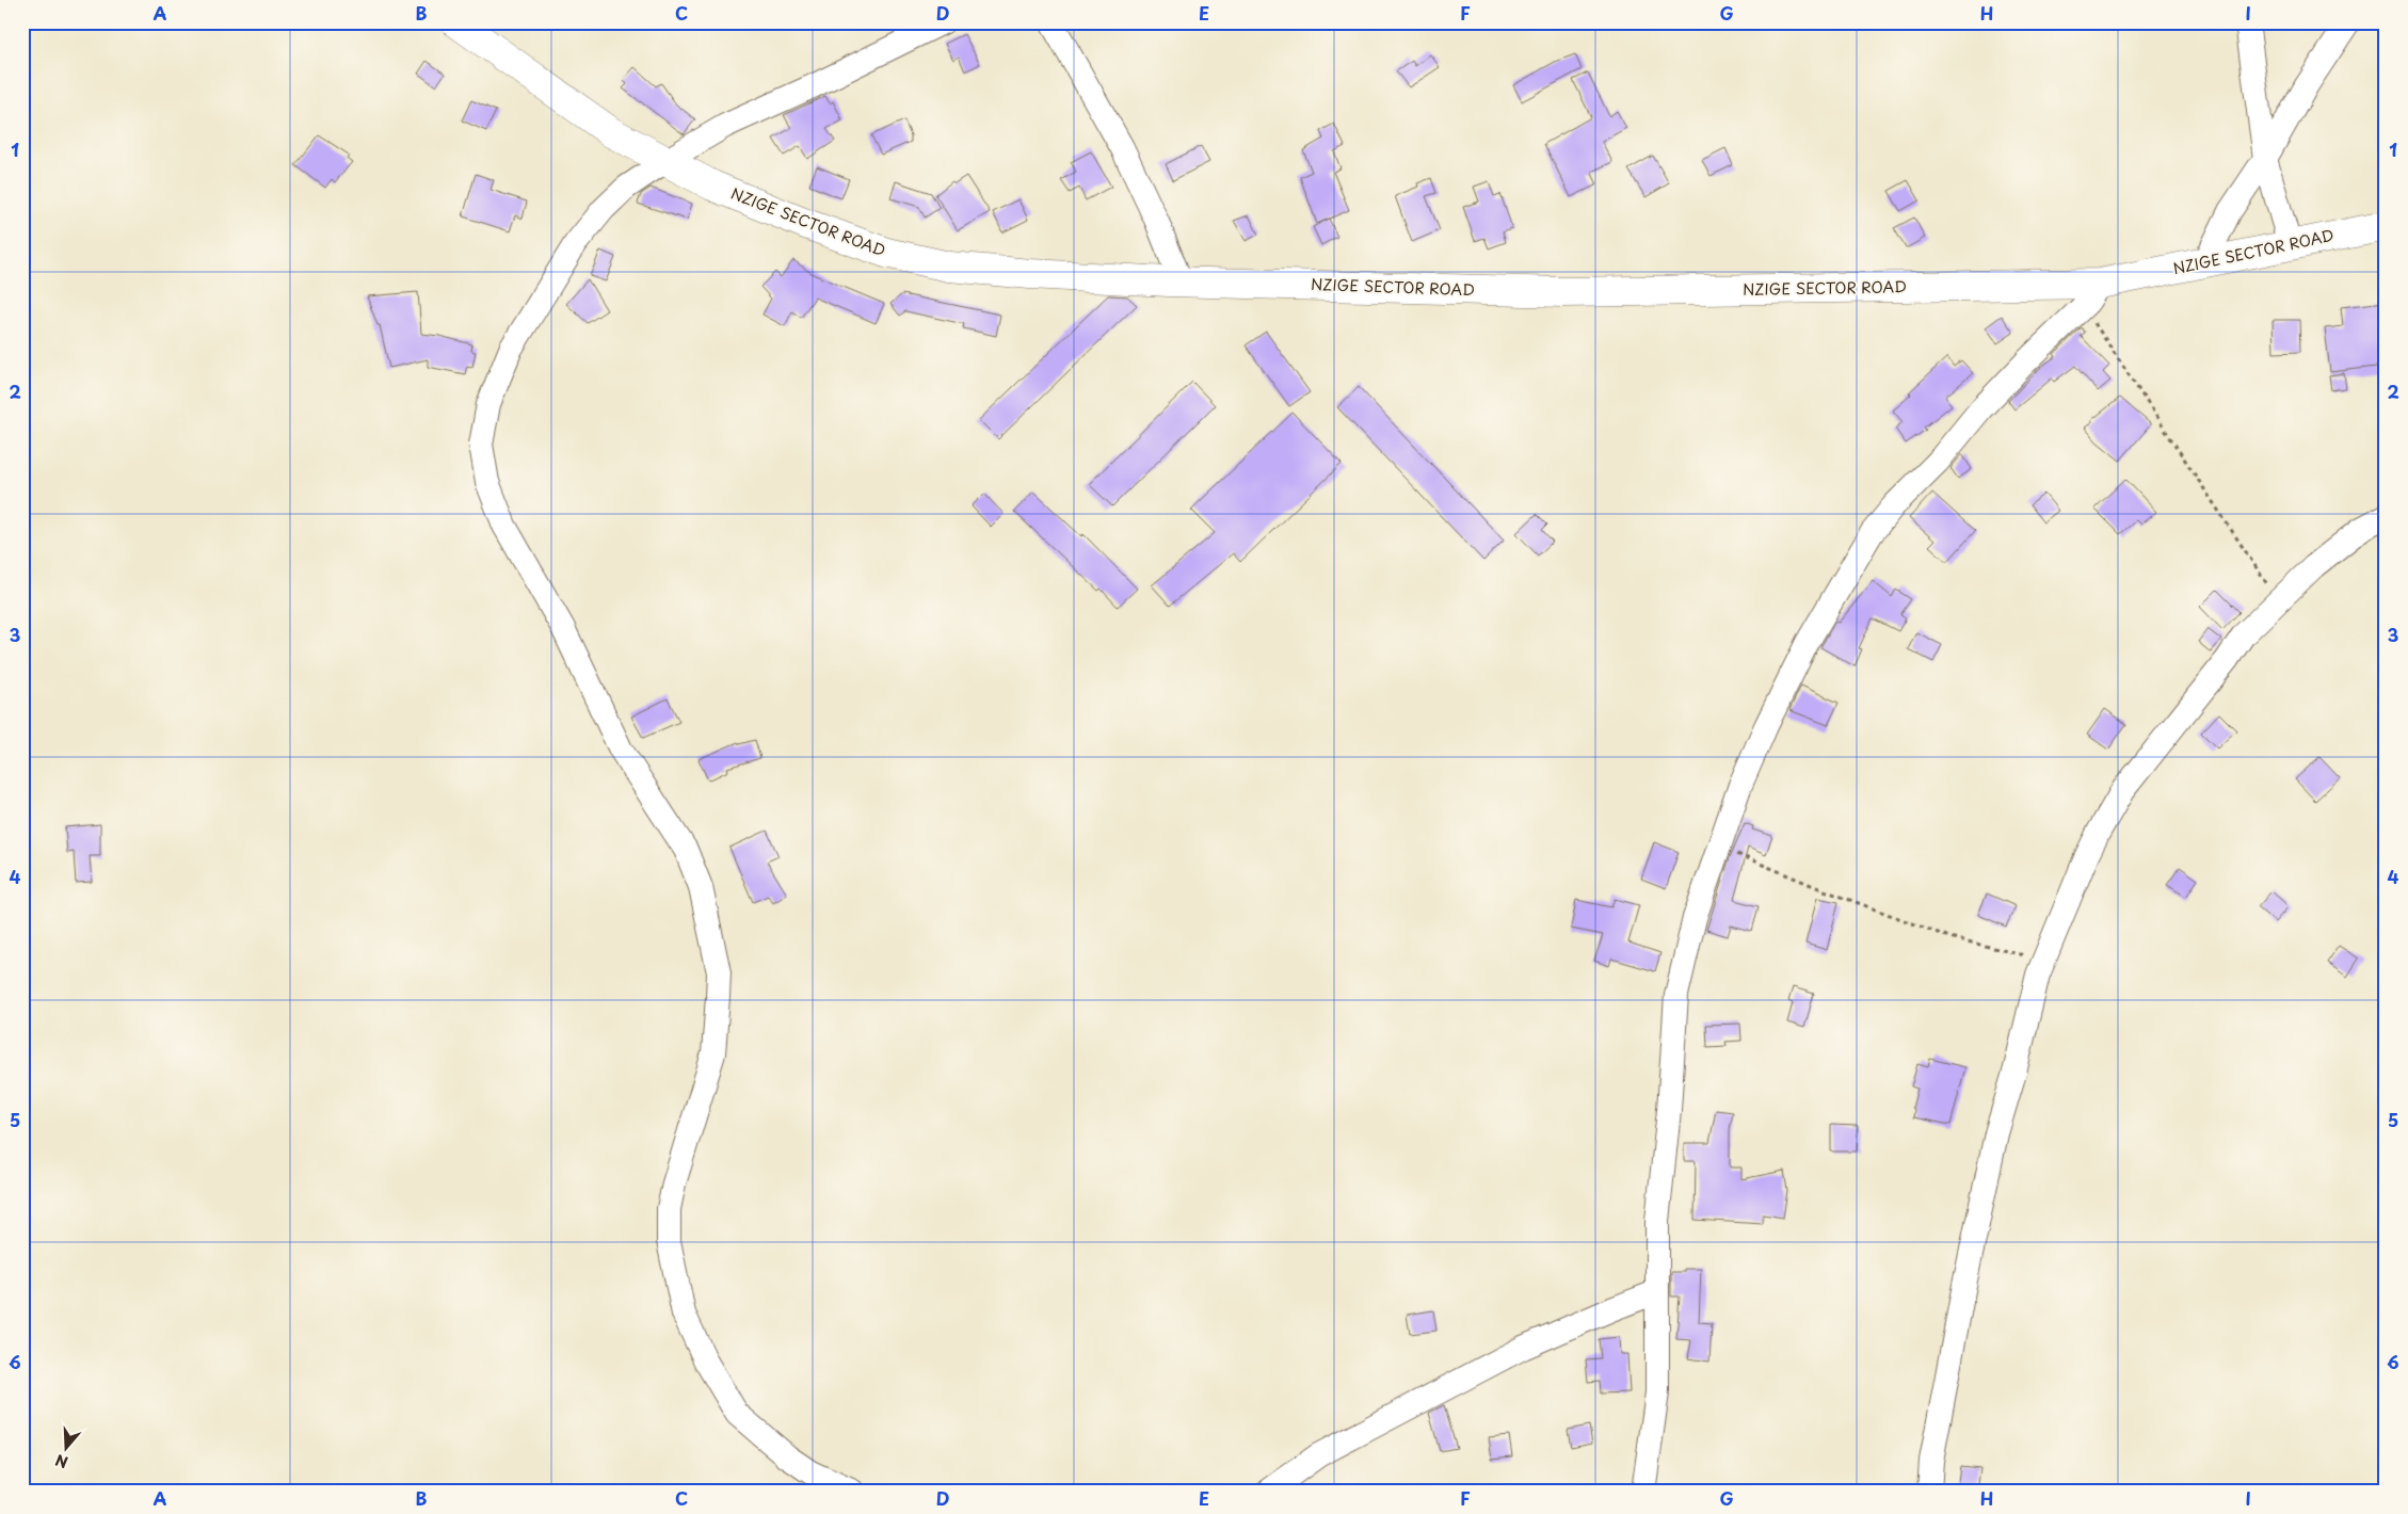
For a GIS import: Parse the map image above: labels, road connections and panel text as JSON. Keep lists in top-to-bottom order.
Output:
{
  "streets": {
    "main road": ["NZIGE SECTOR ROAD"]
  },
  "north": "bottom",
  "grid": {
    "columns": [
      "A",
      "B",
      "C",
      "D",
      "E",
      "F",
      "G",
      "H",
      "I"
    ],
    "rows": [
      "1",
      "2",
      "3",
      "4",
      "5",
      "6"
    ]
  }
}
